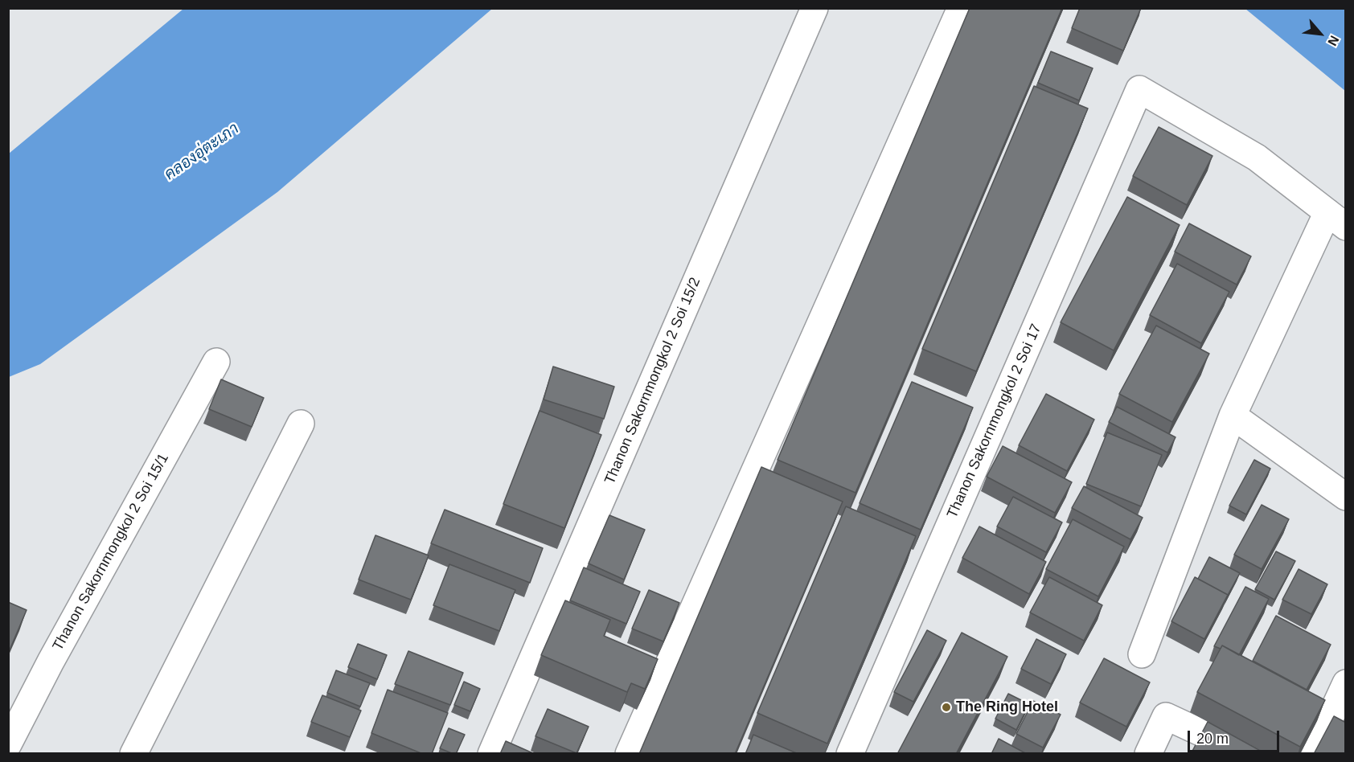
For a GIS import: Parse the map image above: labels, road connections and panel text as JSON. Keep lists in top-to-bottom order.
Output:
{
  "streets": {
    "street": ["Thanon Sakornmongkol 2 Soi 15/2", "Thanon Sakornmongkol 2 Soi 17", "Thanon Sakornmongkol 2 Soi 15/1"]
  },
  "water": ["คลองอุ่ตะเภา"],
  "places": ["The Ring Hotel"],
  "scale_bar": "20 m",
  "north": "bottom right"
}
